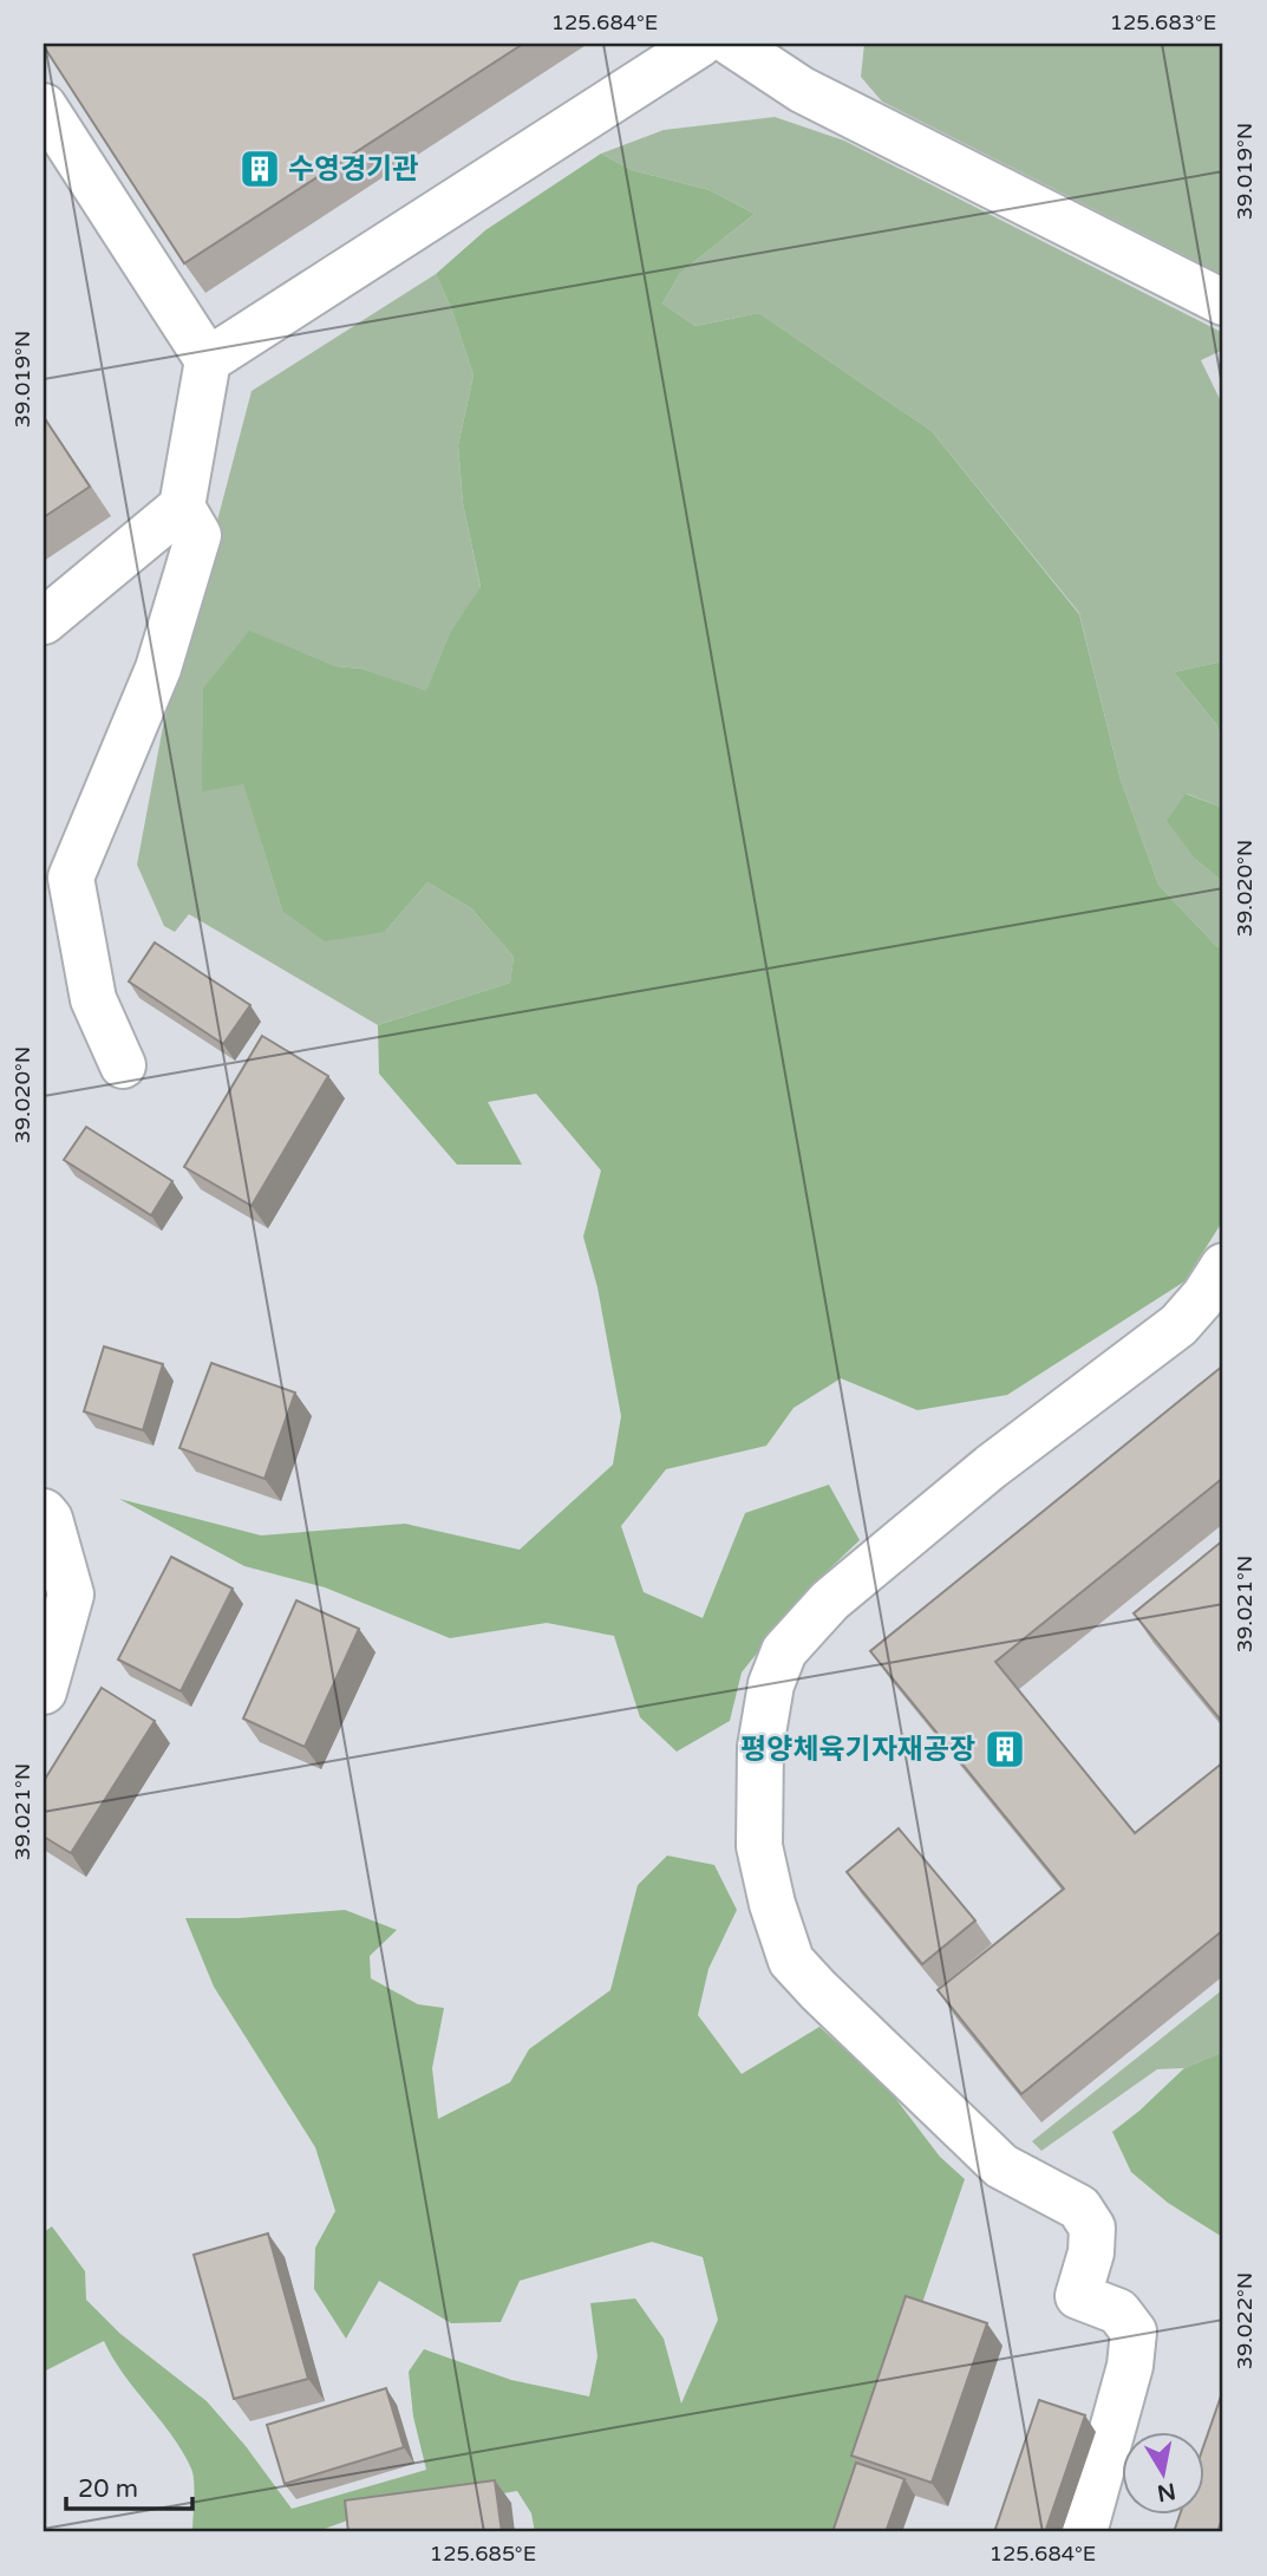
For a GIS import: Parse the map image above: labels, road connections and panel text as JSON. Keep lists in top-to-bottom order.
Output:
{
  "places": {
    "building": ["수영경기관", "평양체육기자재공장"]
  },
  "scale_bar": "20 m",
  "north": "bottom",
  "coordinates": [
    "125.684°E",
    "125.683°E",
    "39.019°N",
    "39.020°N",
    "39.021°N",
    "39.022°N",
    "125.685°E"
  ]
}
